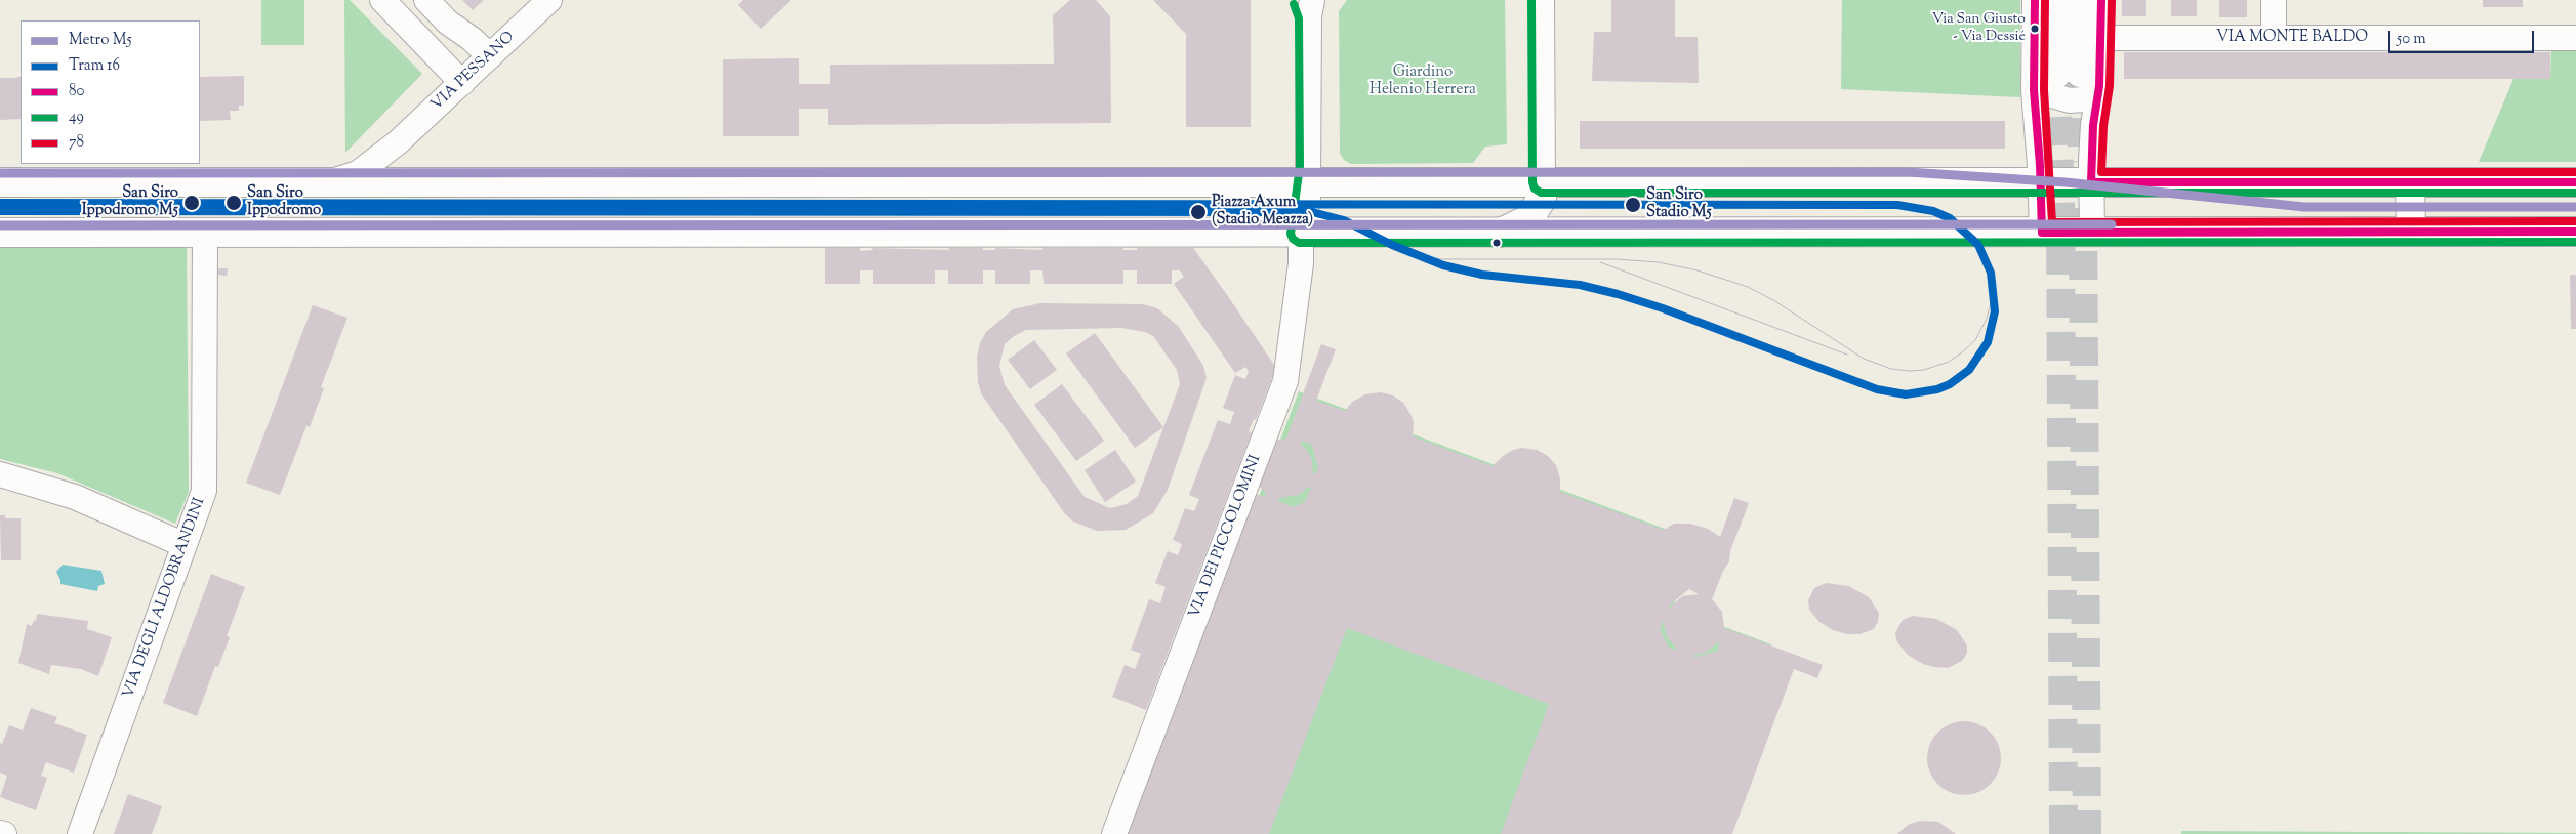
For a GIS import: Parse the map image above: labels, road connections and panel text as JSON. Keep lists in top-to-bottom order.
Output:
{
  "streets": {
    "street": [
      "VIA MONTE BALDO",
      "VIA PESSANO",
      "VIA DEI PICCOLOMINI",
      "VIA DEGLI ALDOBRANDINI"
    ]
  },
  "parks": ["Giardino Helenio Herrera"],
  "places": [
    "Via San Giusto - Via Dessié",
    "San Siro Ippodromo M5",
    "San Siro Ippodromo",
    "San Siro Stadio M5",
    "Piazza Axum (Stadio Meazza)"
  ],
  "lines": [
    "transit line 80",
    "transit line 49",
    "transit line 78",
    "metro line M5",
    "tram line 16"
  ],
  "legend": [
    "Metro M5",
    "Tram 16",
    "80",
    "49",
    "78"
  ],
  "scale_bar": "50 m"
}
